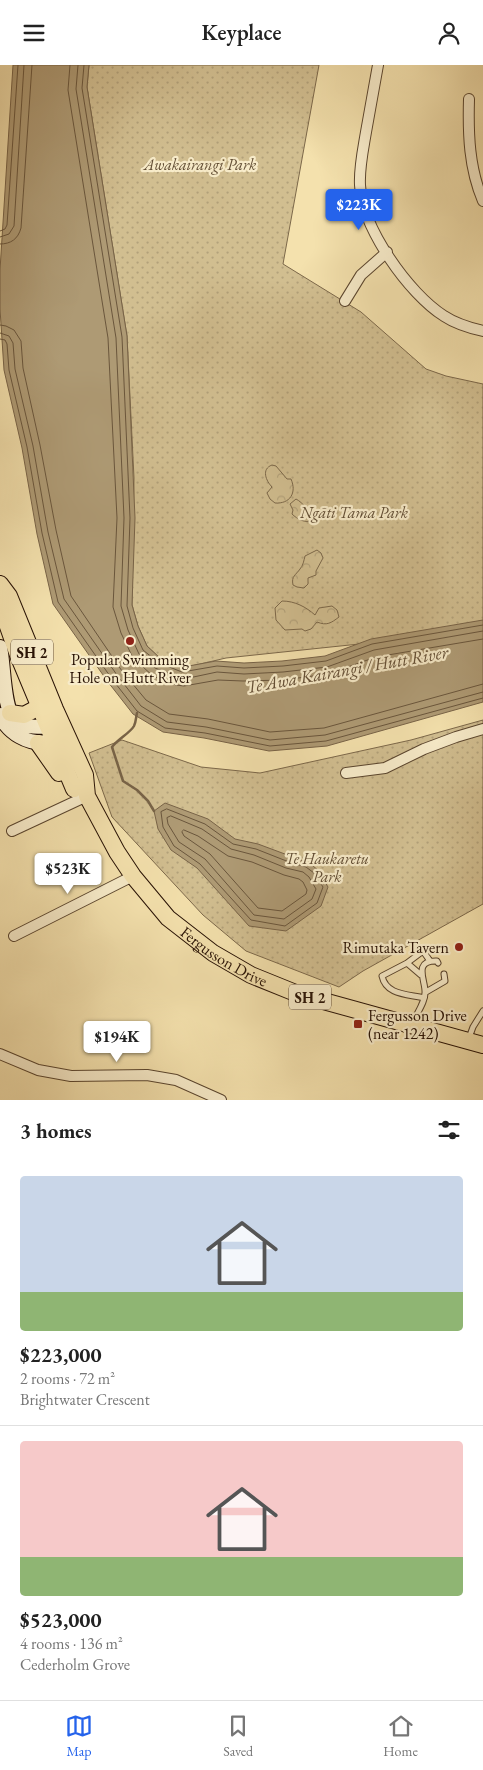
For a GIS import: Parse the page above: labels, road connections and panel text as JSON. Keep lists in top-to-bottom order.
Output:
{
  "streets": {
    "highway": ["SH 2", "Fergusson Drive"]
  },
  "crossings": [
    ["SH 2", "Fergusson Drive"]
  ],
  "water": ["Te Awa Kairangi / Hutt River"],
  "parks": ["Awakairangi Park", "Ngāti Tama Park", "Te Haukaretu Park"],
  "places": {
    "other": ["Popular Swimming Hole on Hutt River", "Rimutaka Tavern"],
    "transit": ["Fergusson Drive (near 1242)"]
  },
  "page": {
    "header": "Keyplace",
    "price": ["$223K", "$523K", "$194K"],
    "heading": "3 homes",
    "list": [
      {
        "name": "$223,000",
        "note": "2 rooms · 72 m² · Brightwater Crescent"
      },
      {
        "name": "$523,000",
        "note": "4 rooms · 136 m² · Cederholm Grove"
      }
    ],
    "tabs": ["Map", "Saved", "Home"]
  }
}
